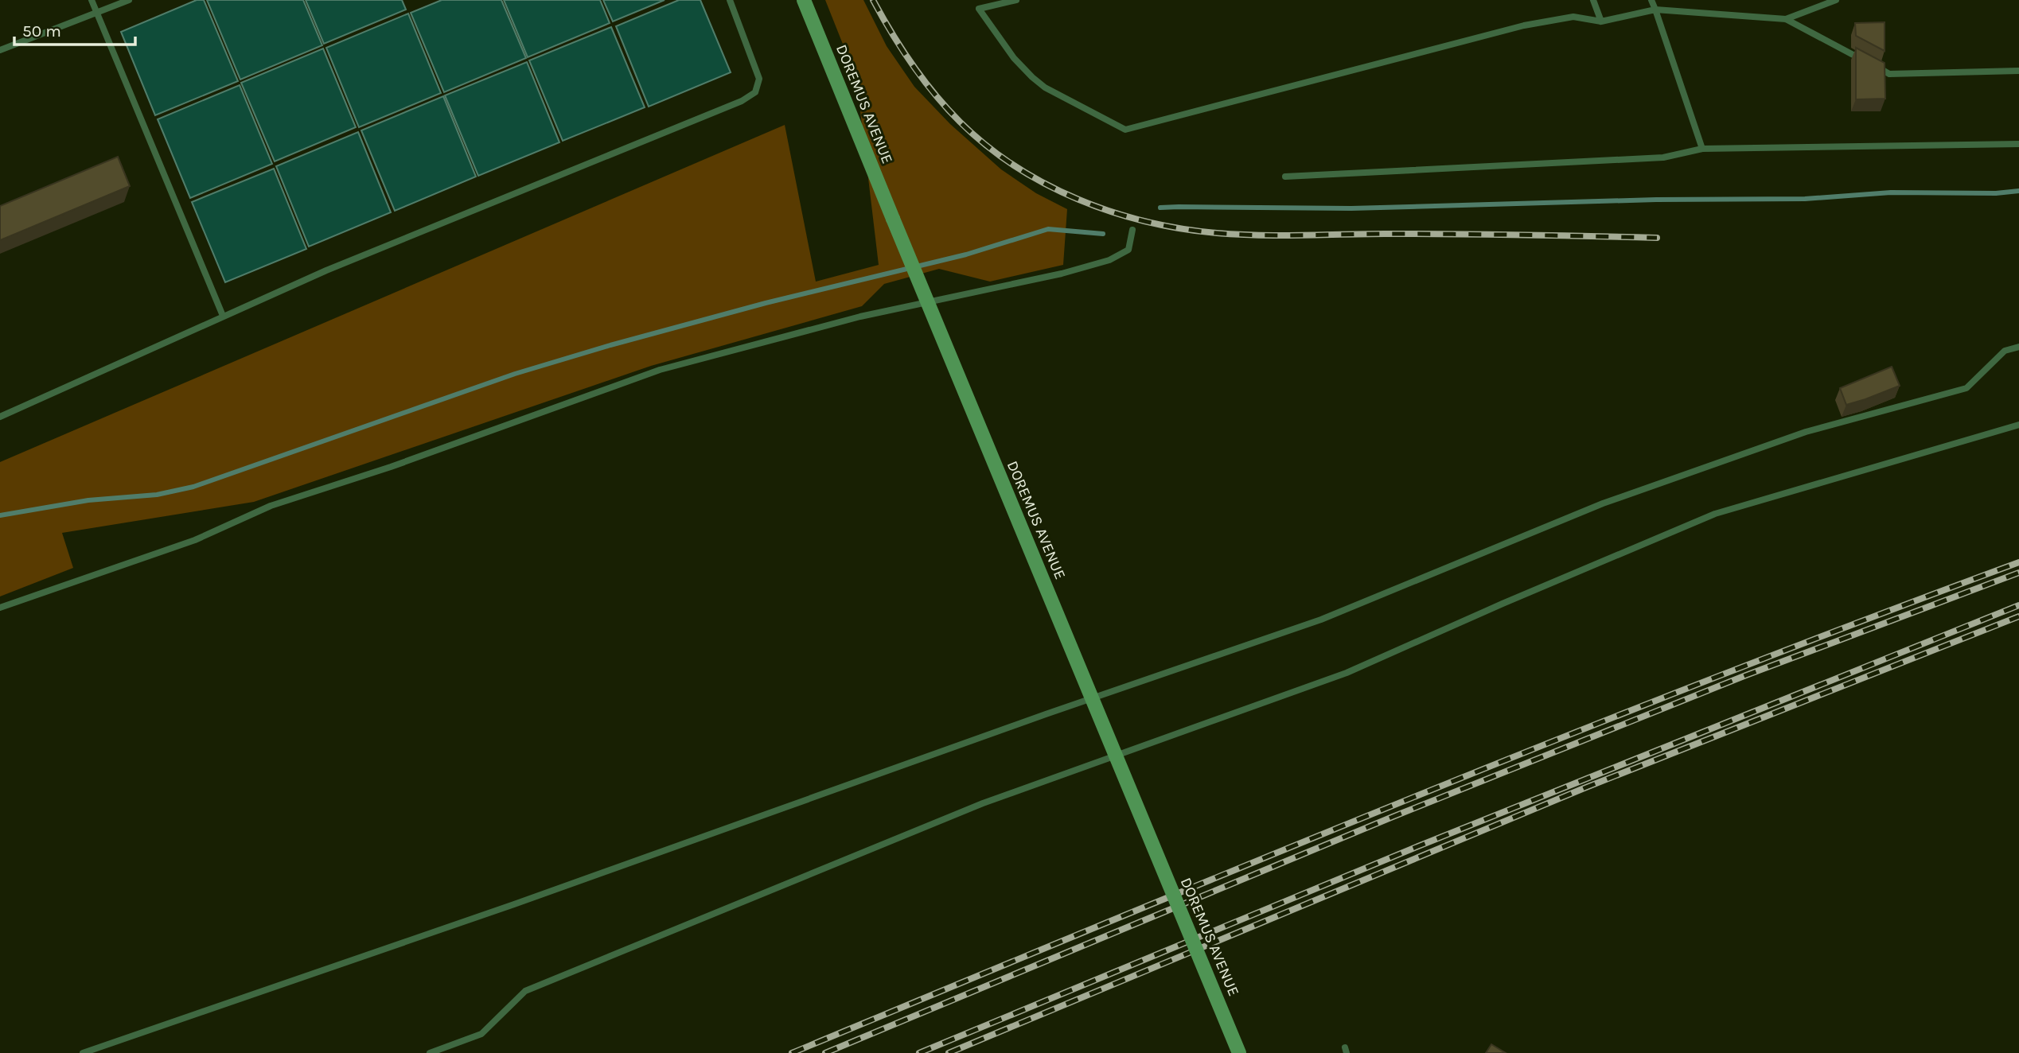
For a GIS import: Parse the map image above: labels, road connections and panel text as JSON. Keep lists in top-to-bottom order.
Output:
{
  "streets": {
    "main road": ["DOREMUS AVENUE"]
  },
  "scale_bar": "50 m"
}
